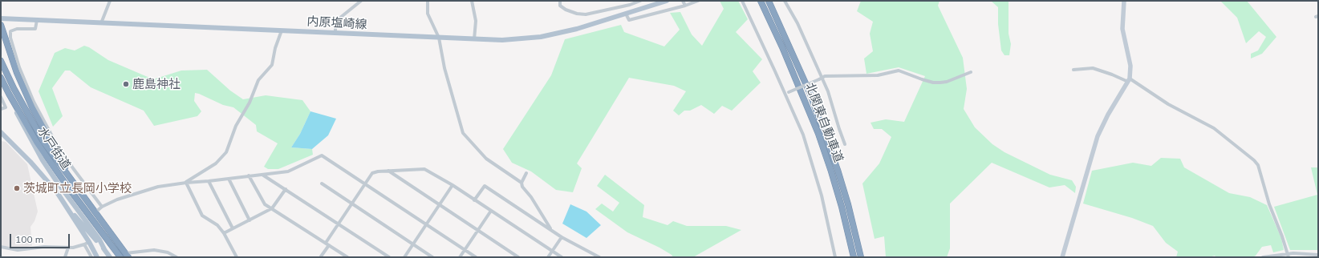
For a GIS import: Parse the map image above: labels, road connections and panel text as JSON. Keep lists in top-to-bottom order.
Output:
{
  "streets": {
    "highway": ["北関東自動車道", "水戸街道"],
    "main road": ["内原塩崎線"]
  },
  "places": ["鹿島神社", "茨城町立長岡小学校"],
  "scale_bar": "100 m"
}
